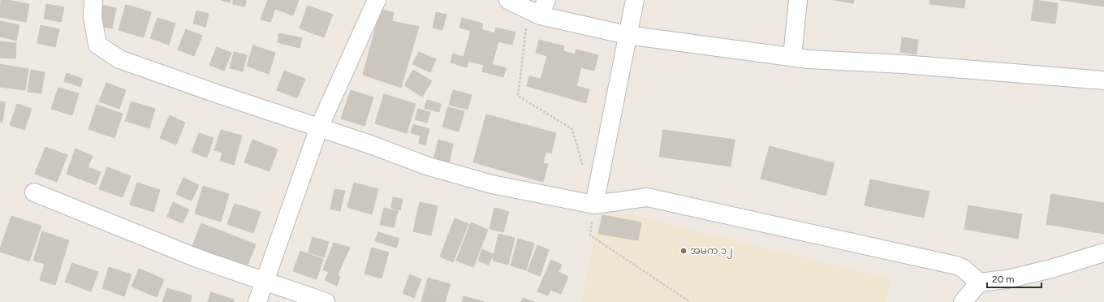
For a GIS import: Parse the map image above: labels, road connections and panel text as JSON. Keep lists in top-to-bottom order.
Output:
{
  "places": ["အမက ၁၂"],
  "scale_bar": "20 m"
}
